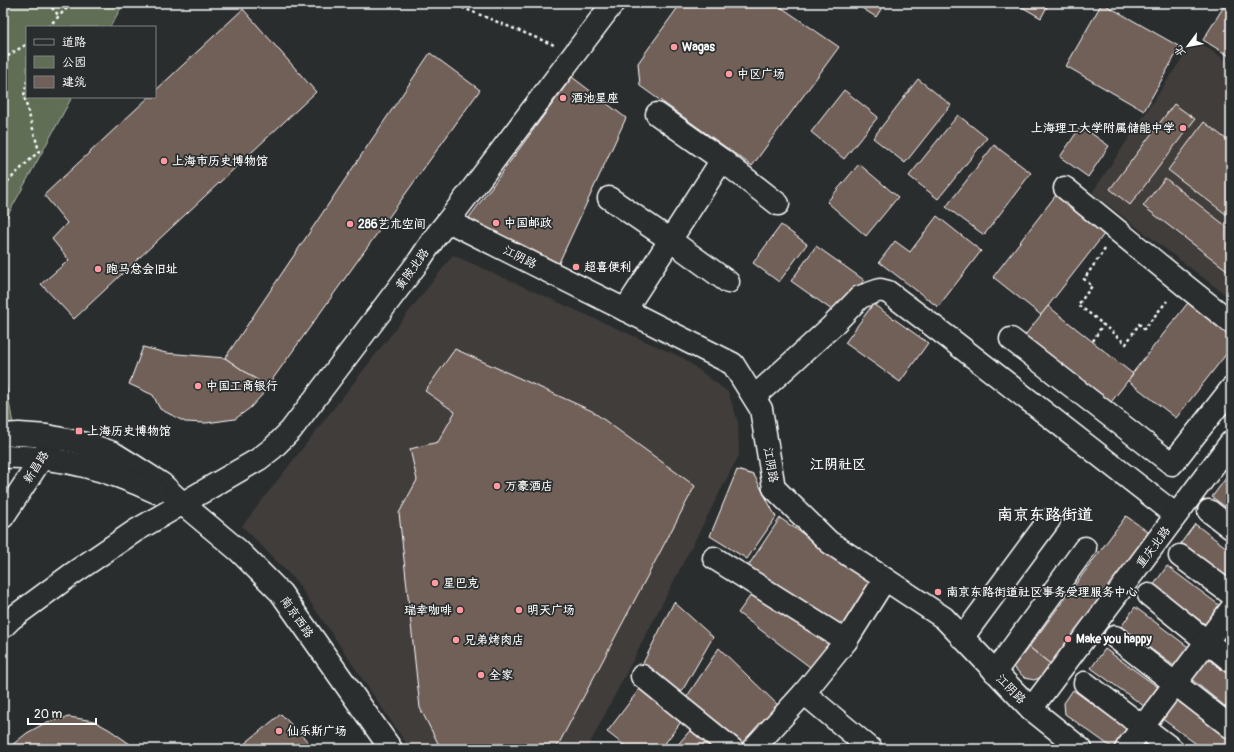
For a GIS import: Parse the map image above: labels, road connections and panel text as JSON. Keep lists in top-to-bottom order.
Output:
{
  "streets": {
    "street": [
      "江阴路",
      "黄陂北路",
      "新昌路",
      "重庆北路",
      "南京西路"
    ]
  },
  "crossings": [
    ["江阴路", "黄陂北路"],
    ["江阴路", "重庆北路"],
    ["黄陂北路", "南京西路"],
    ["新昌路", "南京西路"]
  ],
  "districts": ["江阴社区", "南京东路街道"],
  "places": {
    "other": [
      "Wagas",
      "中区广场",
      "酒池星座",
      "上海理工大学附属储能中学",
      "上海市历史博物馆",
      "中国邮政",
      "286艺术空间",
      "超喜便利",
      "跑马总会旧址",
      "中国工商银行",
      "万豪酒店",
      "星巴克",
      "南京东路街道社区事务受理服务中心",
      "瑞幸咖啡",
      "明天广场",
      "Make you happy",
      "兄弟烤肉店",
      "全家",
      "仙乐斯广场"
    ],
    "transit": ["上海历史博物馆"]
  },
  "legend": ["道路", "公园", "建筑"],
  "scale_bar": "20 m",
  "north": "bottom left"
}
